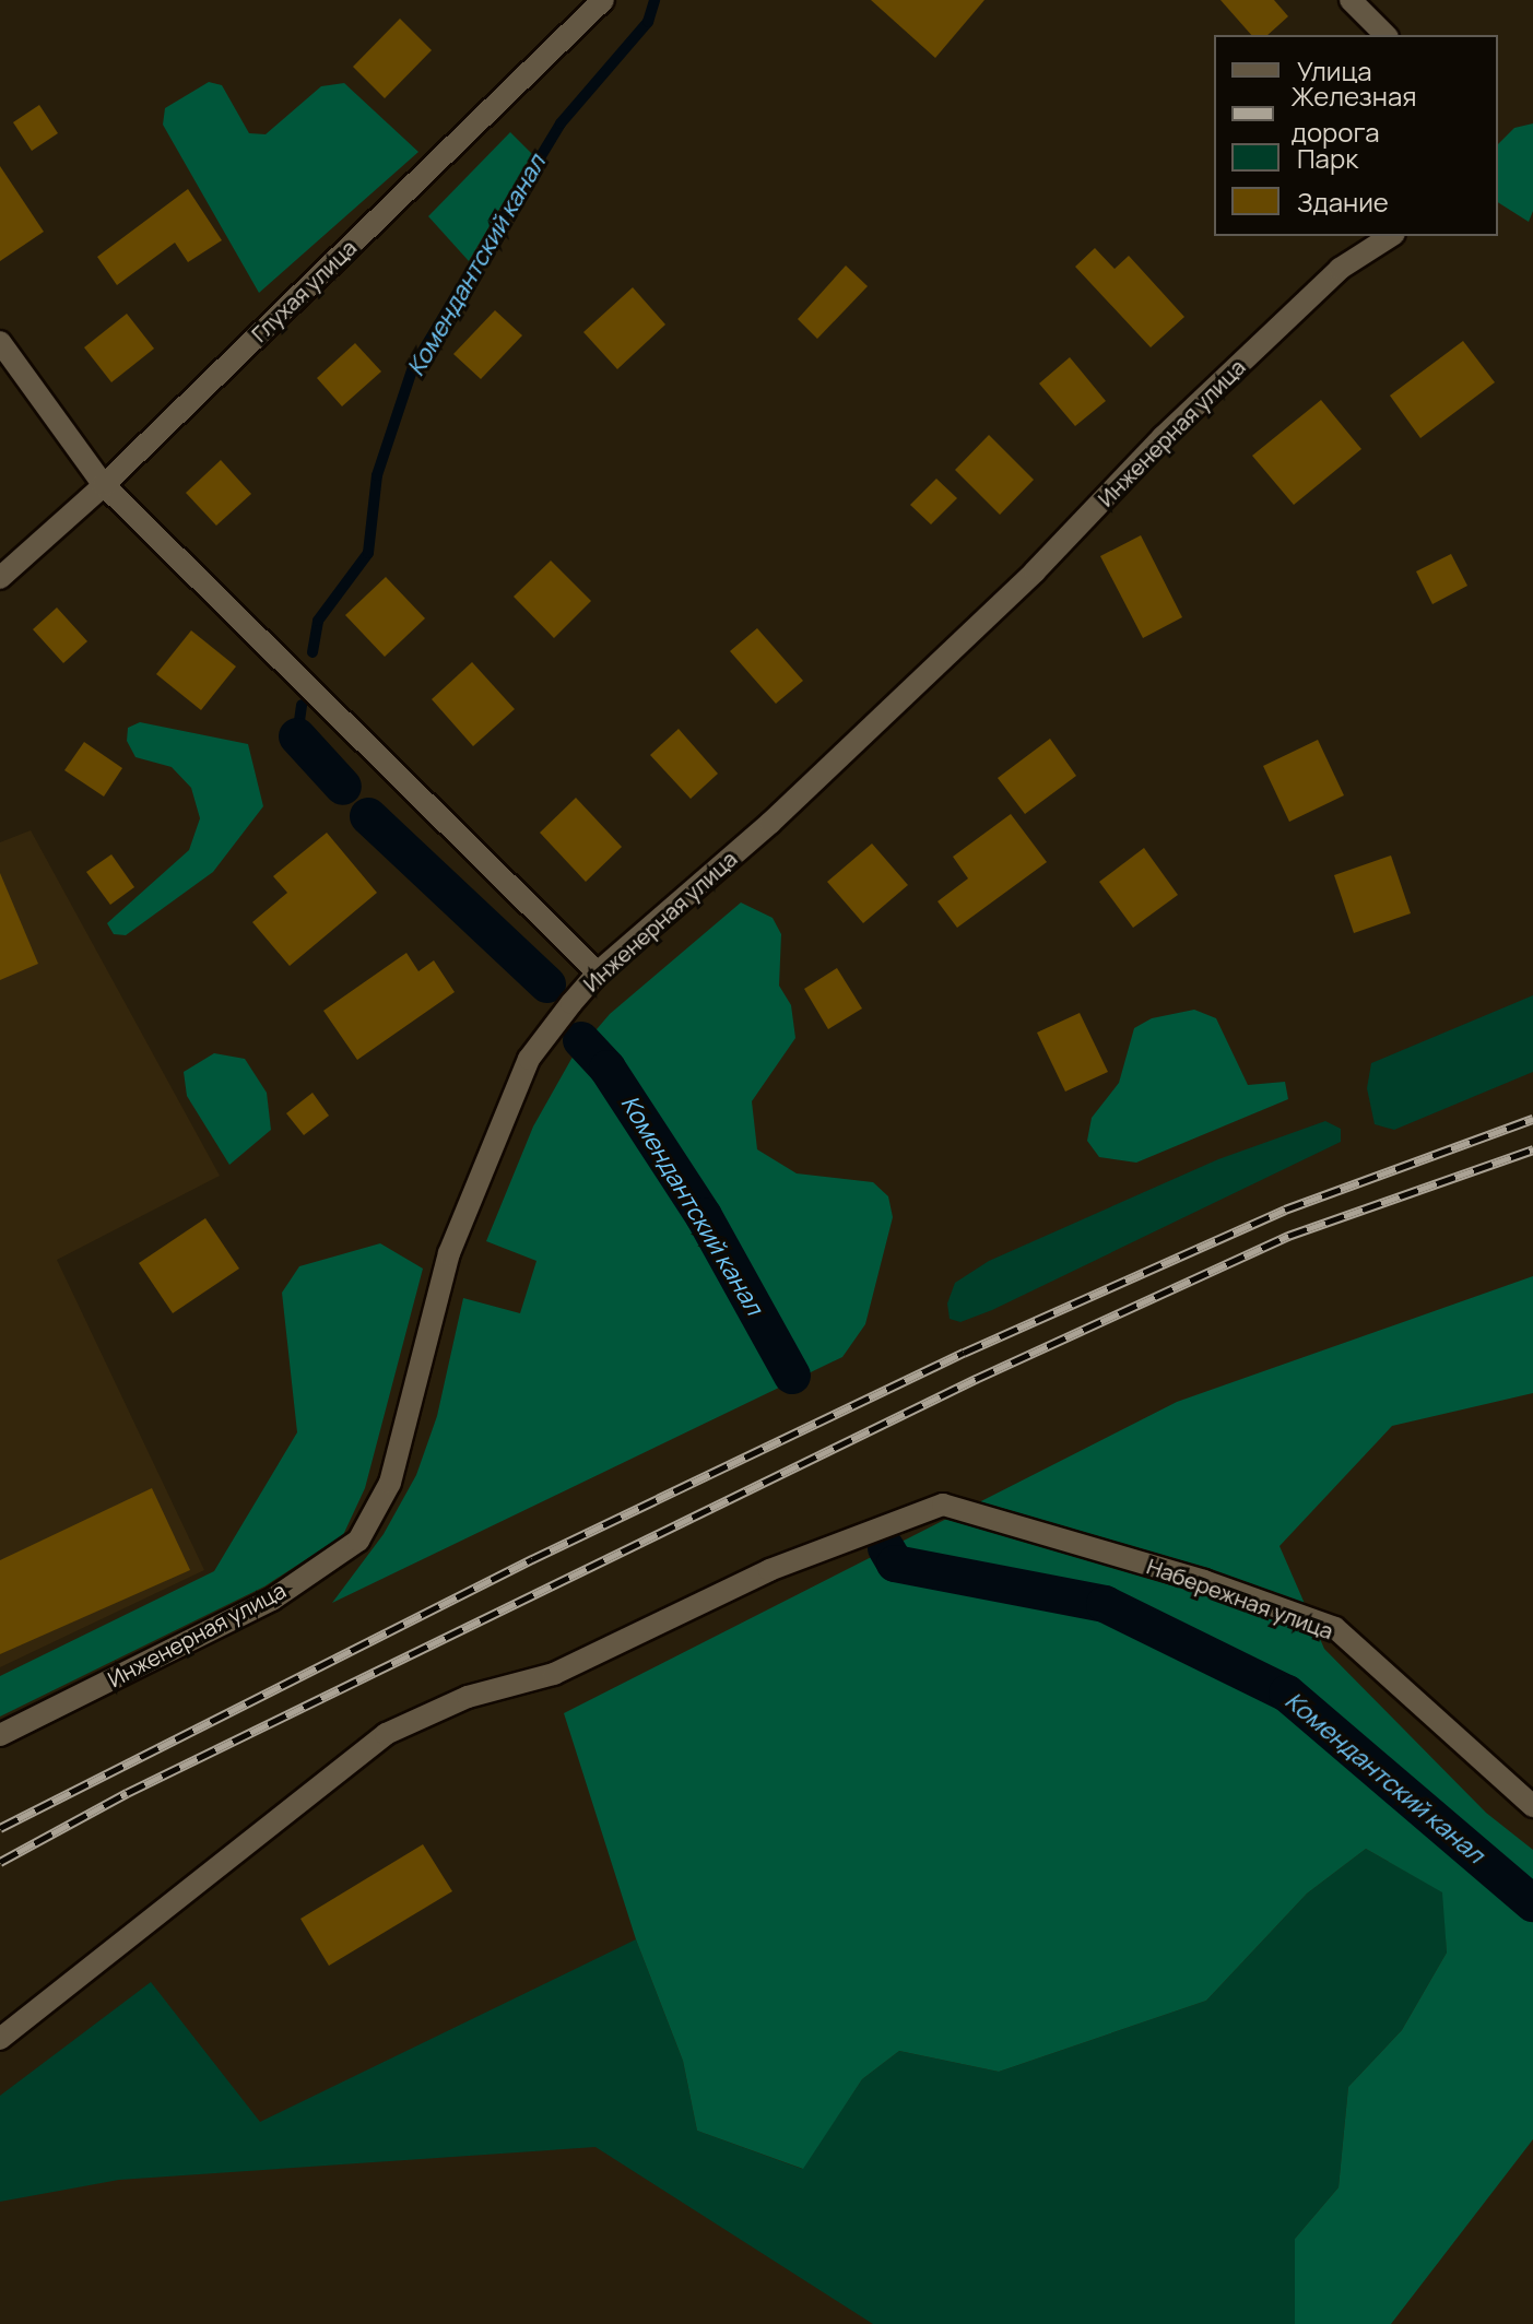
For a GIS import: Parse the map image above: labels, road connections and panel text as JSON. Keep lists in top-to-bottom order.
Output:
{
  "streets": {
    "street": ["Глухая улица", "Инженерная улица", "Набережная улица"]
  },
  "water": ["Комендантский канал"],
  "legend": [
    "Улица",
    "Железная дорога",
    "Парк",
    "Здание"
  ]
}
